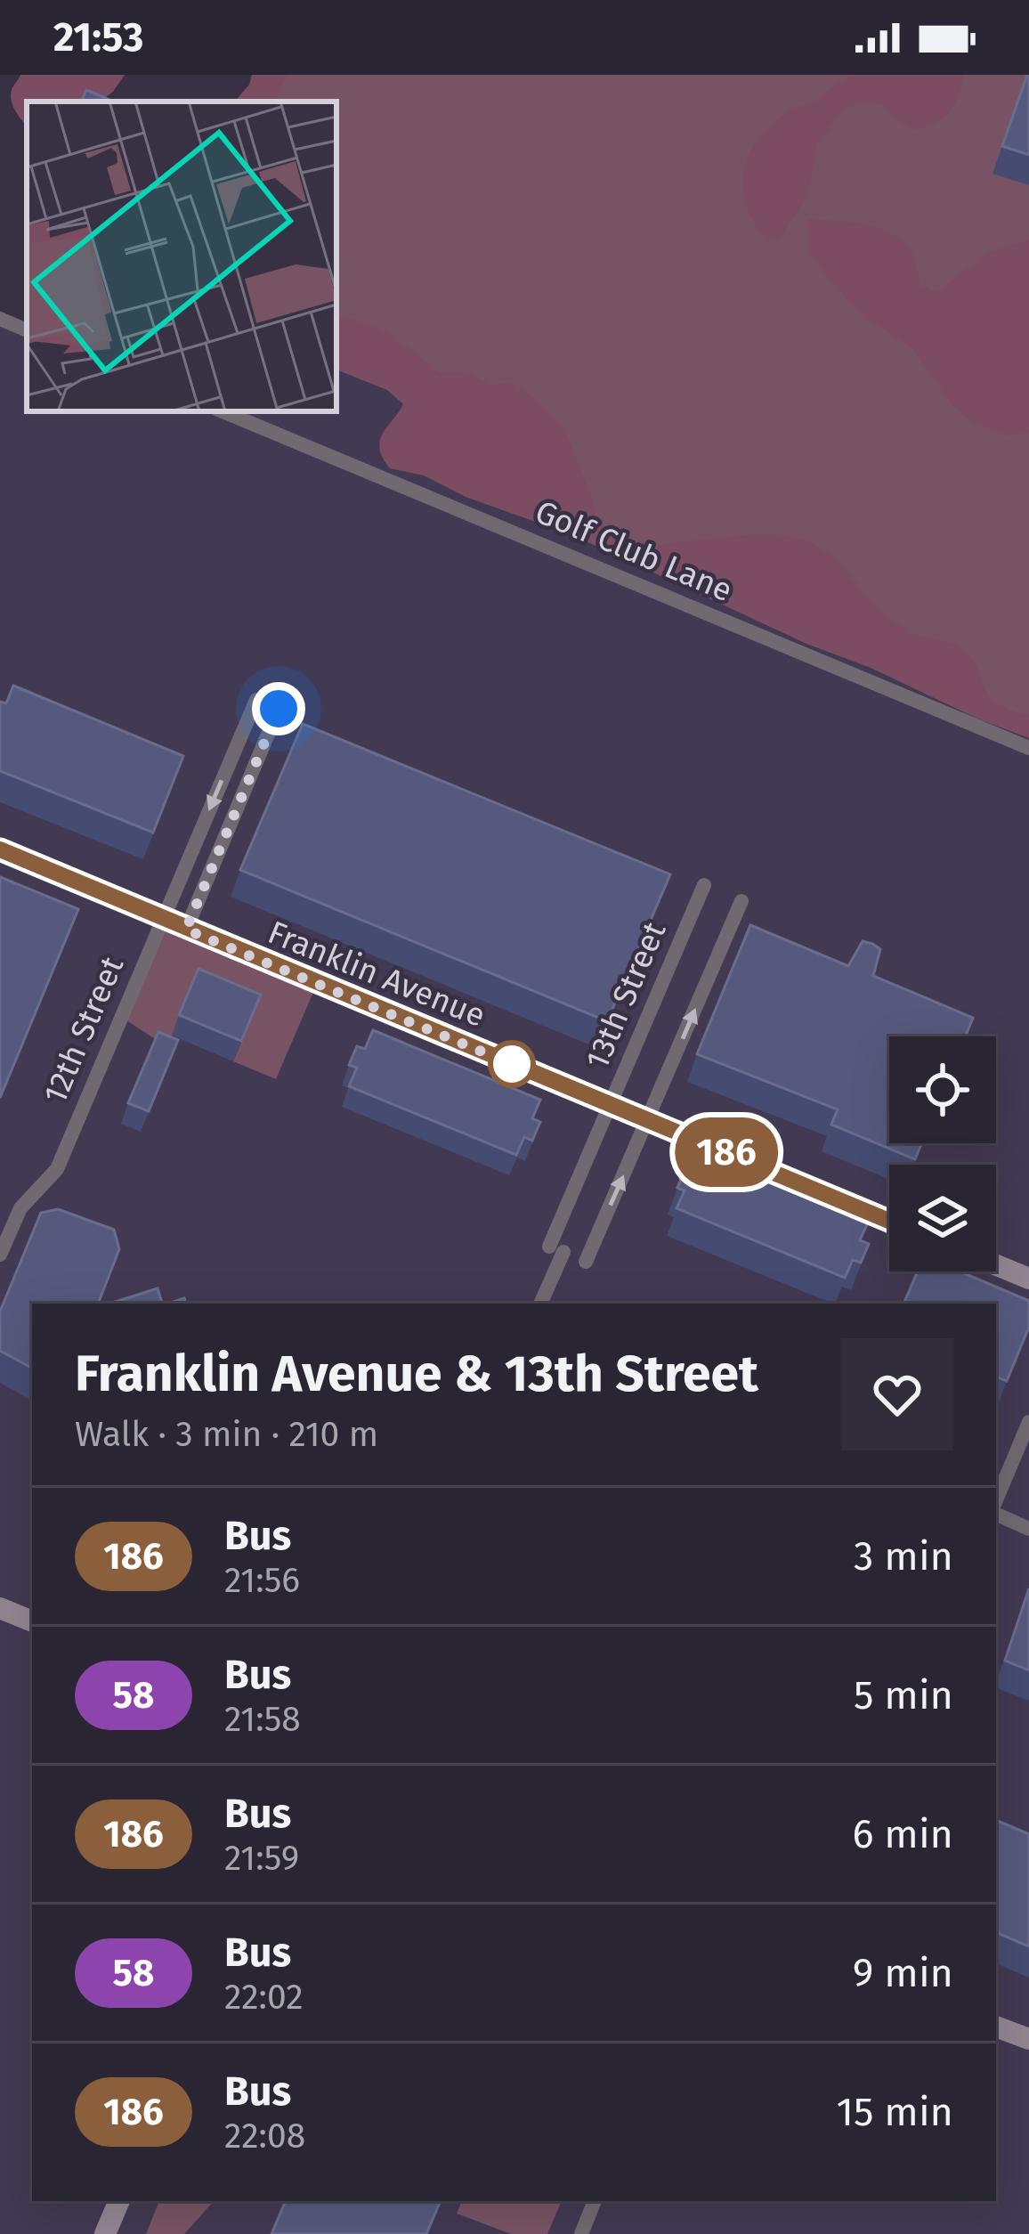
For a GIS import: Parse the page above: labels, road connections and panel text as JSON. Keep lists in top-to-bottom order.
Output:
{
  "streets": {
    "main road": ["Franklin Avenue"],
    "street": ["Golf Club Lane", "13th Street", "12th Street"]
  },
  "crossings": [
    ["Franklin Avenue", "13th Street"],
    ["Franklin Avenue", "12th Street"]
  ],
  "lines": ["bus line 186"],
  "page": {
    "status": "21:53",
    "on_map": "186",
    "heading": ["Franklin Avenue & 13th Street", "Walk · 3 min · 210 m"],
    "list": [
      {
        "mark": "186",
        "name": "Bus",
        "note": "21:56",
        "value": "3 min"
      },
      {
        "mark": "58",
        "name": "Bus",
        "note": "21:58",
        "value": "5 min"
      },
      {
        "mark": "186",
        "name": "Bus",
        "note": "21:59",
        "value": "6 min"
      },
      {
        "mark": "58",
        "name": "Bus",
        "note": "22:02",
        "value": "9 min"
      },
      {
        "mark": "186",
        "name": "Bus",
        "note": "22:08",
        "value": "15 min"
      }
    ]
  }
}
